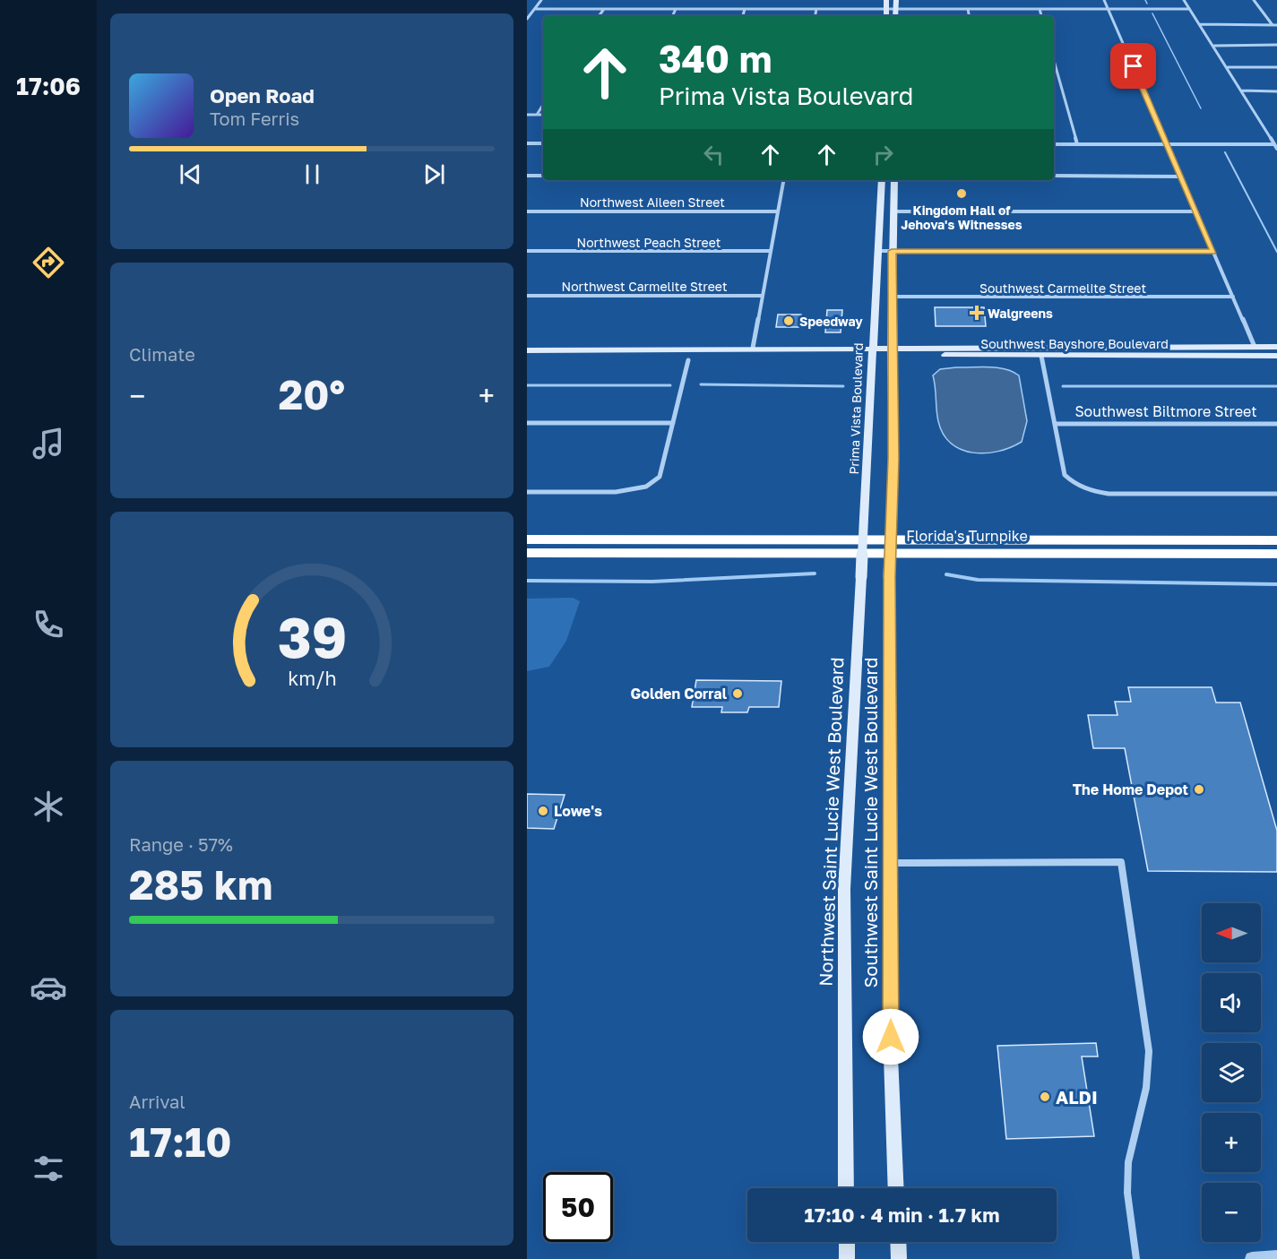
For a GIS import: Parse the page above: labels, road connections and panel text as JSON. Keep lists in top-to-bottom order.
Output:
{
  "streets": {
    "highway": ["Florida's Turnpike"],
    "main road": [
      "Southwest Bayshore Boulevard",
      "Prima Vista Boulevard",
      "Northwest Saint Lucie West Boulevard",
      "Southwest Saint Lucie West Boulevard"
    ],
    "street": [
      "Northwest Aileen Street",
      "Northwest Peach Street",
      "Northwest Carmelite Street",
      "Southwest Carmelite Street",
      "Southwest Biltmore Street"
    ]
  },
  "crossings": [
    ["Southwest Bayshore Boulevard", "Prima Vista Boulevard"],
    ["Southwest Bayshore Boulevard", "Southwest Saint Lucie West Boulevard"],
    ["Prima Vista Boulevard", "Northwest Saint Lucie West Boulevard"]
  ],
  "places": {
    "other": [
      "Kingdom Hall of Jehova's Witnesses",
      "Speedway",
      "Golden Corral",
      "The Home Depot",
      "Lowe's",
      "ALDI"
    ],
    "health": ["Walgreens"]
  },
  "north": "left",
  "page": {
    "tabs": "17:06",
    "turn": ["340 m", "Prima Vista Boulevard"],
    "song": ["Open Road", "Tom Ferris"],
    "tile": [
      "Climate",
      ["Range · 57%", "285 km"],
      ["Arrival", "17:10"]
    ],
    "heat": ["−", "20°", "+"],
    "map_buttons": ["+", "−"],
    "limit": "50",
    "trip": "17:10 · 4 min · 1.7 km",
    "gauge": ["39", "km/h"]
  }
}
